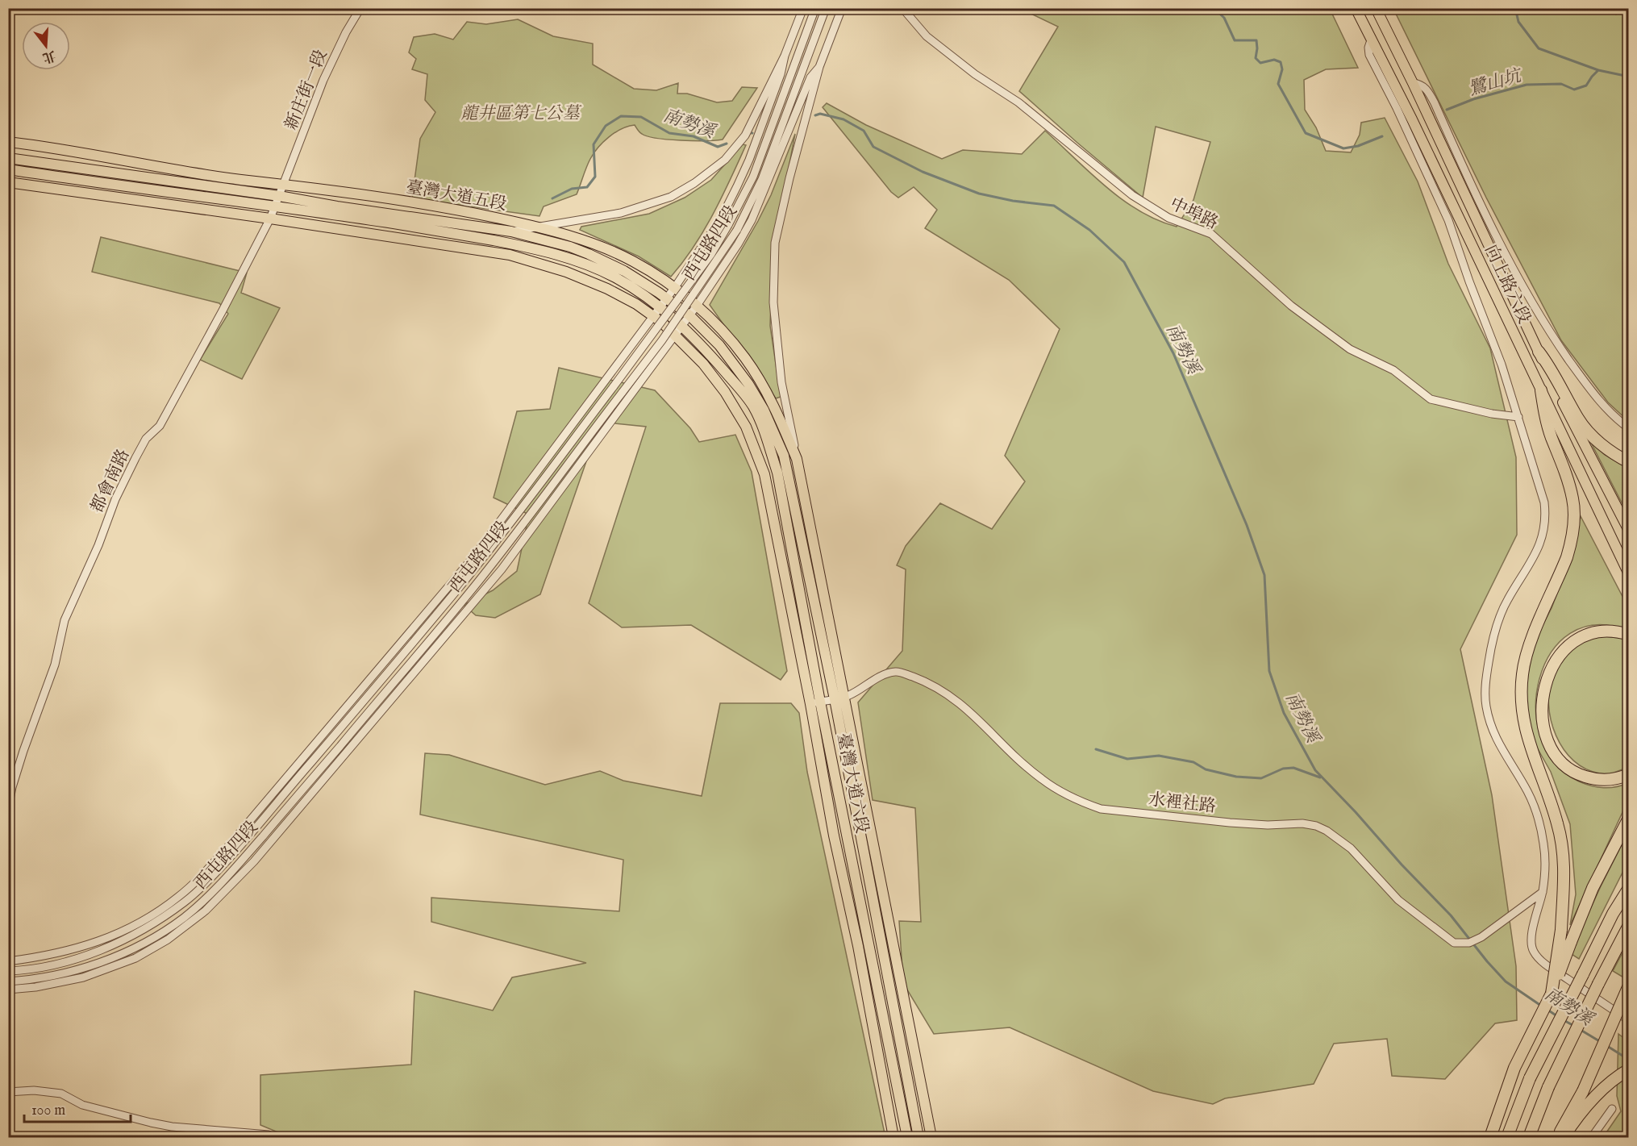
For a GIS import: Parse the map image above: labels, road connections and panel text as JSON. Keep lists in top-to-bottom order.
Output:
{
  "streets": {
    "main road": ["臺灣大道五段", "向上路六段", "臺灣大道六段"],
    "street": [
      "新庄街一段",
      "中埠路",
      "西屯路四段",
      "都會南路",
      "水裡社路"
    ]
  },
  "crossings": [
    ["新庄街一段", "臺灣大道五段"],
    ["新庄街一段", "都會南路"],
    ["臺灣大道五段", "西屯路四段"],
    ["臺灣大道五段", "都會南路"],
    ["臺灣大道五段", "臺灣大道六段"],
    ["西屯路四段", "臺灣大道六段"],
    ["臺灣大道六段", "水裡社路"]
  ],
  "water": ["鷺山坑", "南勢溪"],
  "parks": ["龍井區第七公墓"],
  "scale_bar": "100 m",
  "north": "bottom"
}
